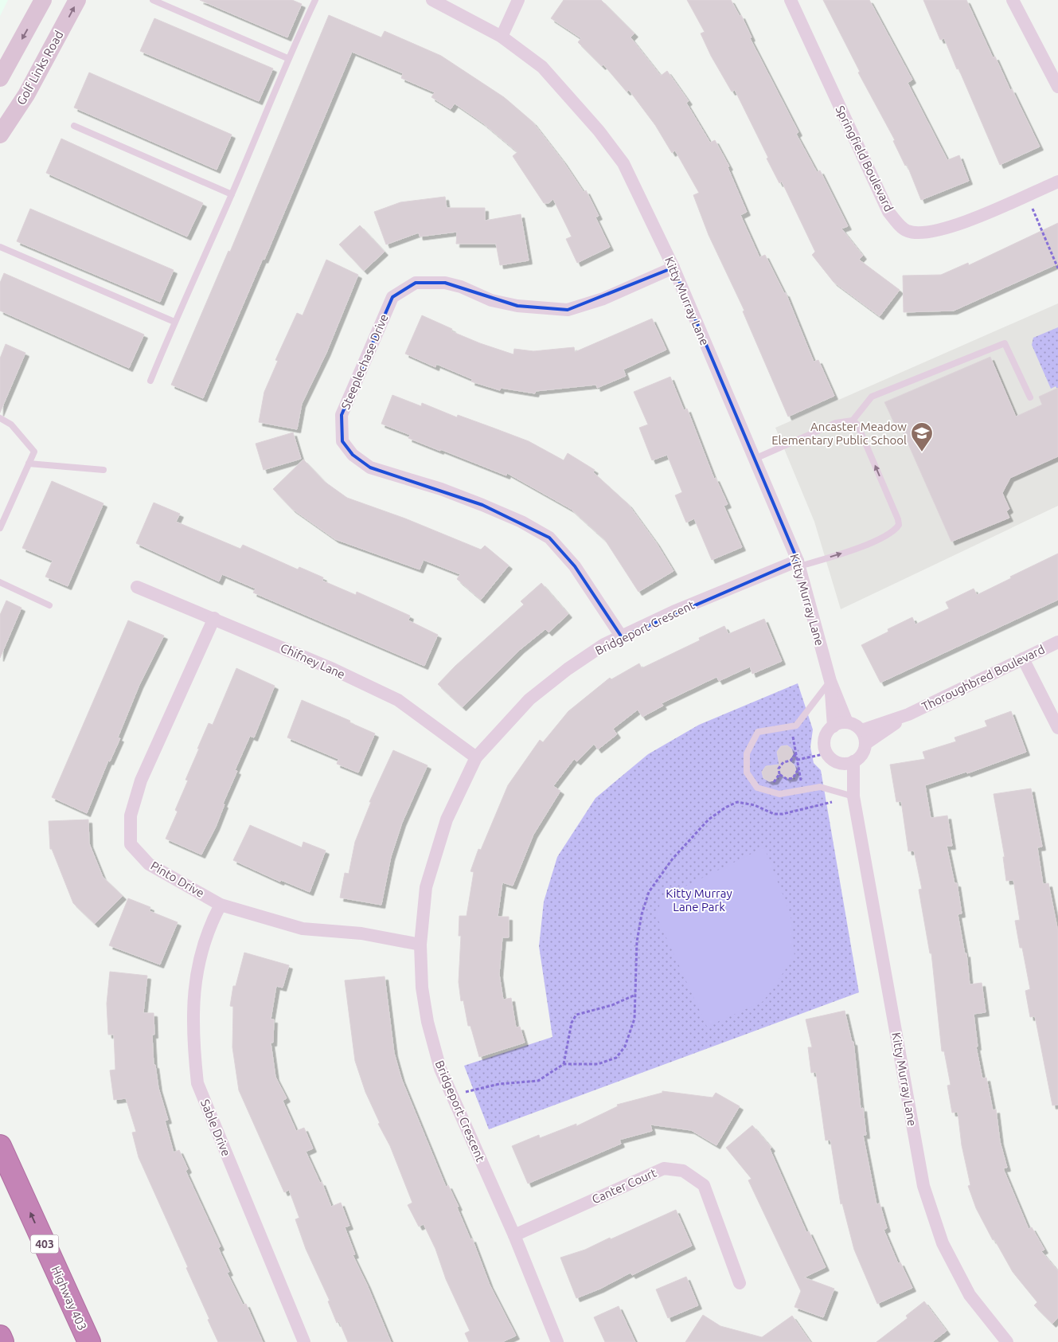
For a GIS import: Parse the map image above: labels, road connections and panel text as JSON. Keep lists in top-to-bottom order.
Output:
{
  "streets": {
    "highway": ["403", "Highway 403"],
    "main road": ["Golf Links Road"],
    "street": [
      "Springfield Boulevard",
      "Kitty Murray Lane",
      "Steeplechase Drive",
      "Bridgeport Crescent",
      "Chifney Lane",
      "Thoroughbred Boulevard",
      "Pinto Drive",
      "Sable Drive",
      "Canter Court"
    ]
  },
  "crossings": [
    ["Kitty Murray Lane", "Steeplechase Drive"],
    ["Kitty Murray Lane", "Bridgeport Crescent"],
    ["Kitty Murray Lane", "Thoroughbred Boulevard"],
    ["Steeplechase Drive", "Bridgeport Crescent"],
    ["Bridgeport Crescent", "Chifney Lane"],
    ["Bridgeport Crescent", "Pinto Drive"],
    ["Bridgeport Crescent", "Canter Court"],
    ["Chifney Lane", "Pinto Drive"],
    ["Pinto Drive", "Sable Drive"]
  ],
  "one_way": ["Highway 403"],
  "parks": ["Kitty Murray Lane Park"],
  "places": {
    "school or university": ["Ancaster Meadow Elementary Public School"]
  }
}
